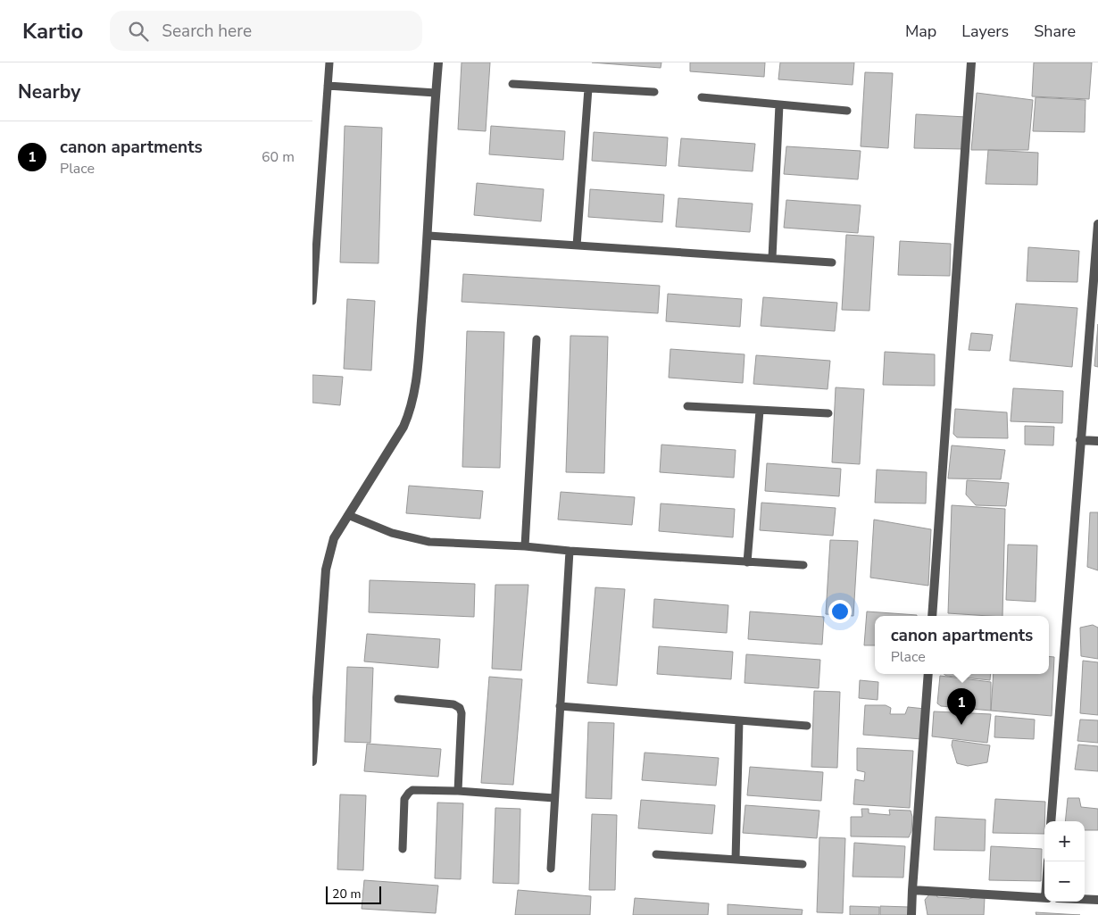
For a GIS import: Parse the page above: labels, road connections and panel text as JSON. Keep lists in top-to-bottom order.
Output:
{
  "scale_bar": "20 m",
  "page": {
    "header": "Kartio",
    "search": "Search here",
    "nav": ["Map", "Layers", "Share"],
    "heading": "Nearby",
    "list": [
      {
        "mark": "1",
        "name": "canon apartments",
        "note": "Place",
        "value": "60 m"
      }
    ],
    "popup": ["canon apartments", "Place"],
    "pins": "1",
    "map_buttons": ["+", "−"],
    "scale": "20 m"
  }
}
